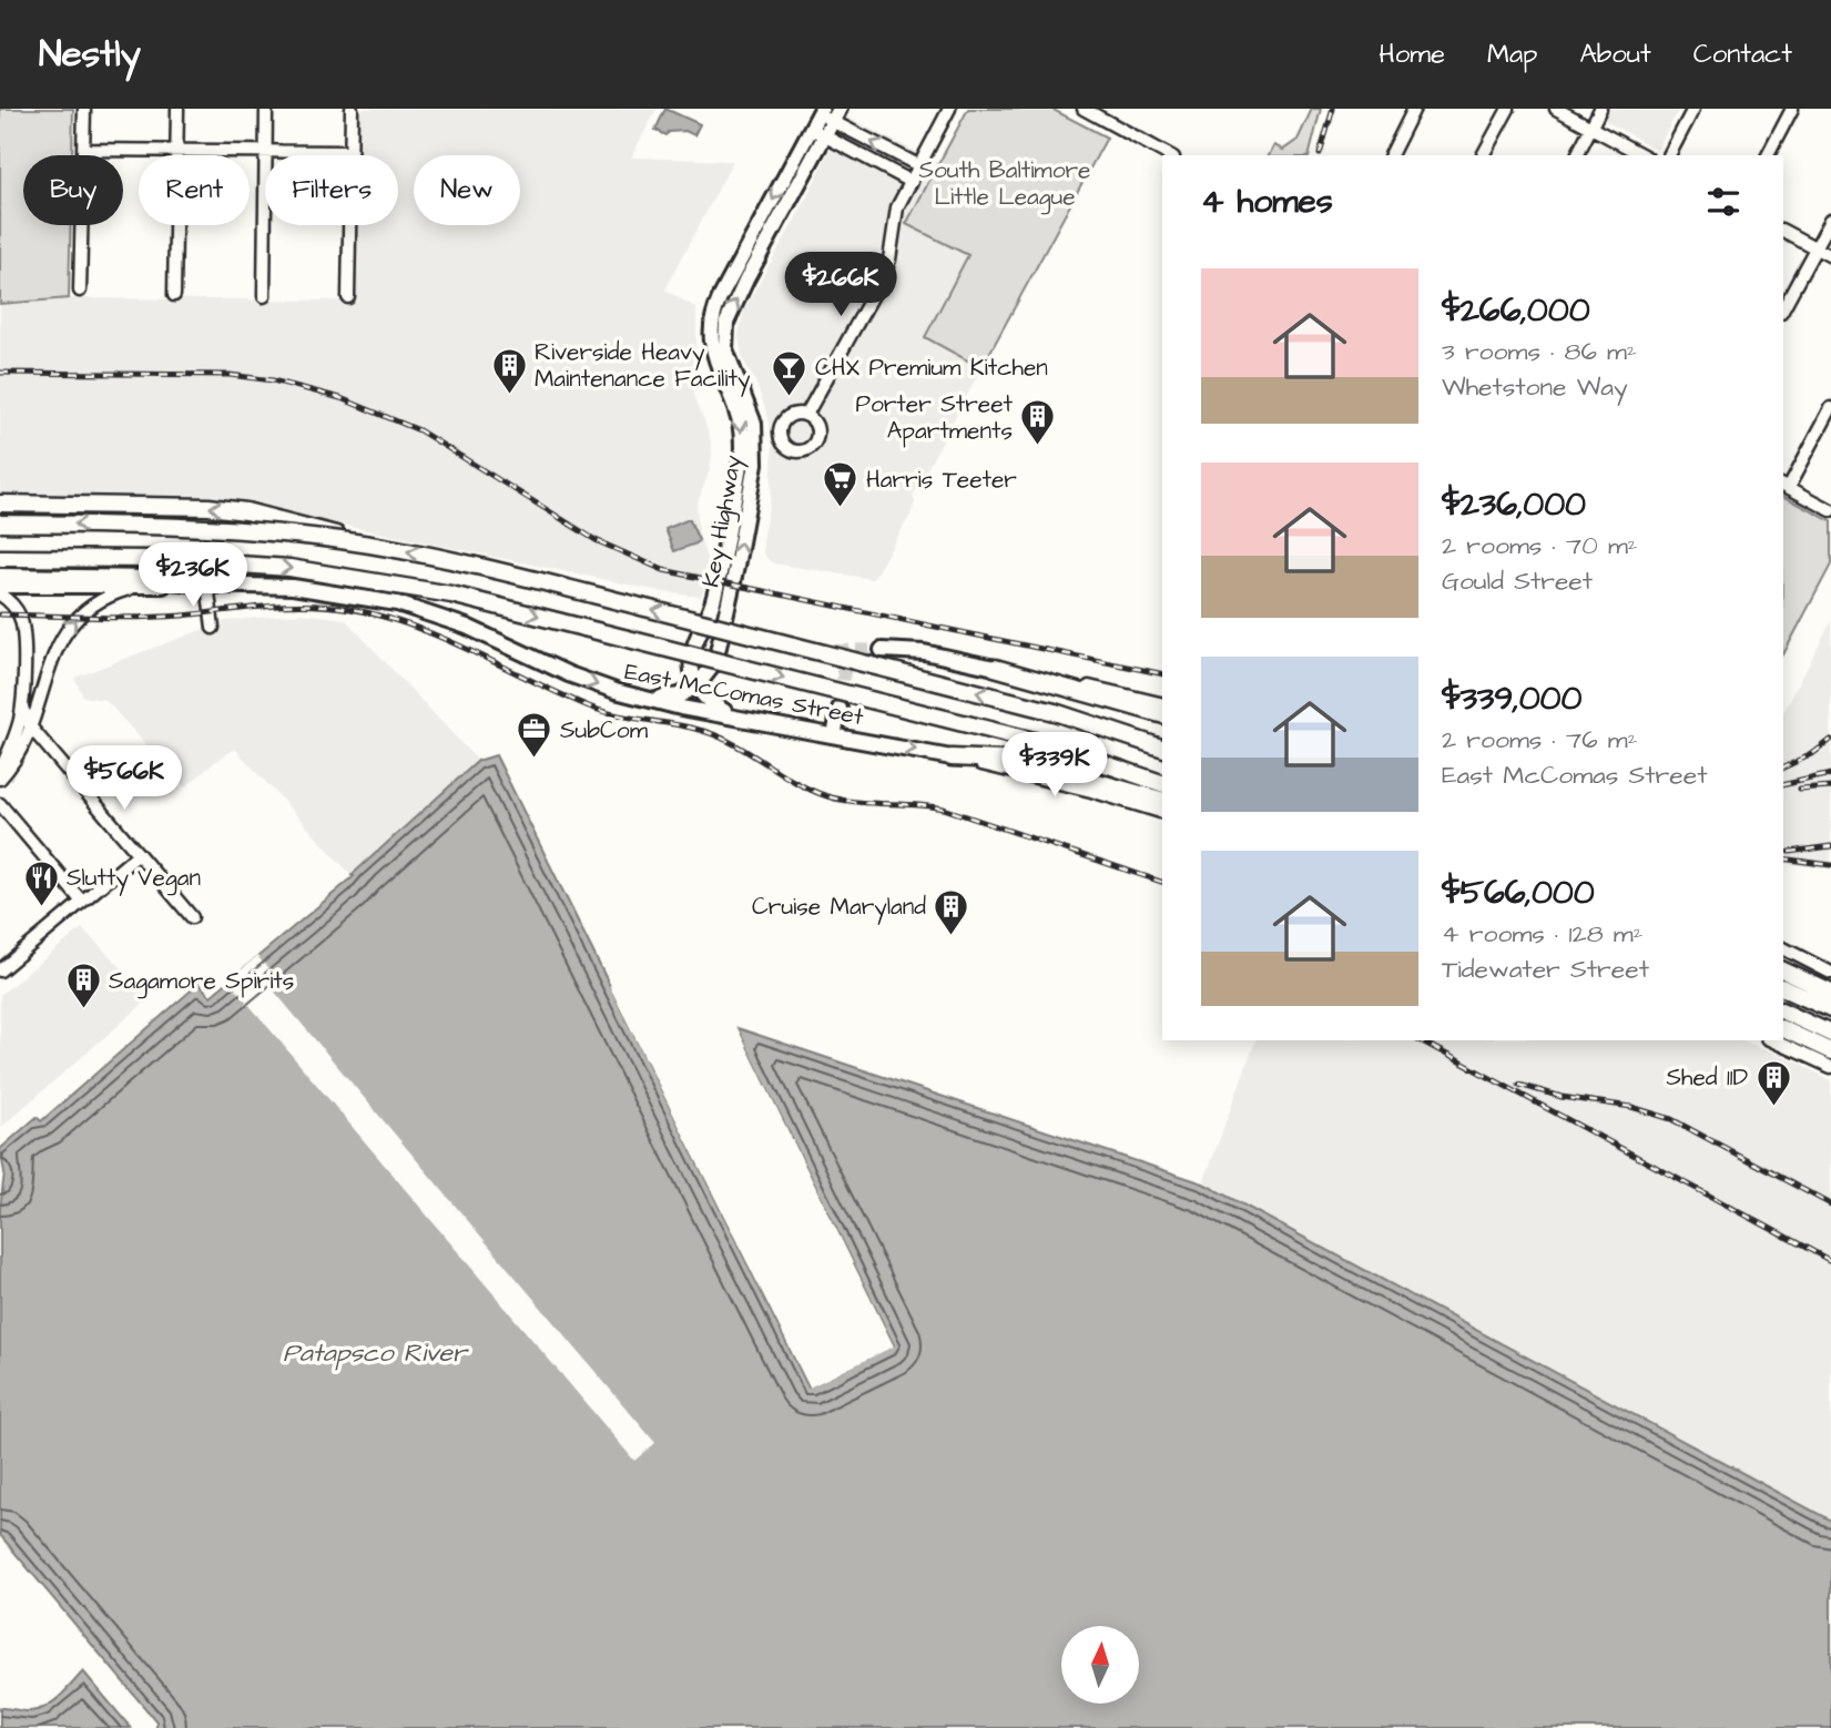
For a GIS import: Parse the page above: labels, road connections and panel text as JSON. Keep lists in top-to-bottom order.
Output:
{
  "streets": {
    "main road": ["Key Highway", "East McComas Street"]
  },
  "one_way": ["East McComas Street"],
  "water": ["Patapsco River"],
  "parks": ["South Baltimore Little League"],
  "places": {
    "building": [
      "Riverside Heavy Maintenance Facility",
      "Porter Street Apartments",
      "Cruise Maryland",
      "Sagamore Spirits",
      "Shed 11D"
    ],
    "bar": ["CHX Premium Kitchen"],
    "supermarket": ["Harris Teeter"],
    "office": ["SubCom"],
    "restaurant": ["Slutty Vegan"]
  },
  "north": "top",
  "page": {
    "header": "Nestly",
    "nav": [
      "Home",
      "Map",
      "About",
      "Contact"
    ],
    "chip": [
      "Buy",
      "Rent",
      "Filters",
      "New"
    ],
    "heading": "4 homes",
    "list": [
      {
        "name": "$266,000",
        "note": "3 rooms · 86 m² · Whetstone Way"
      },
      {
        "name": "$236,000",
        "note": "2 rooms · 70 m² · Gould Street"
      },
      {
        "name": "$339,000",
        "note": "2 rooms · 76 m² · East McComas Street"
      },
      {
        "name": "$566,000",
        "note": "4 rooms · 128 m² · Tidewater Street"
      }
    ],
    "price": [
      "$266K",
      "$236K",
      "$339K",
      "$566K"
    ]
  }
}
